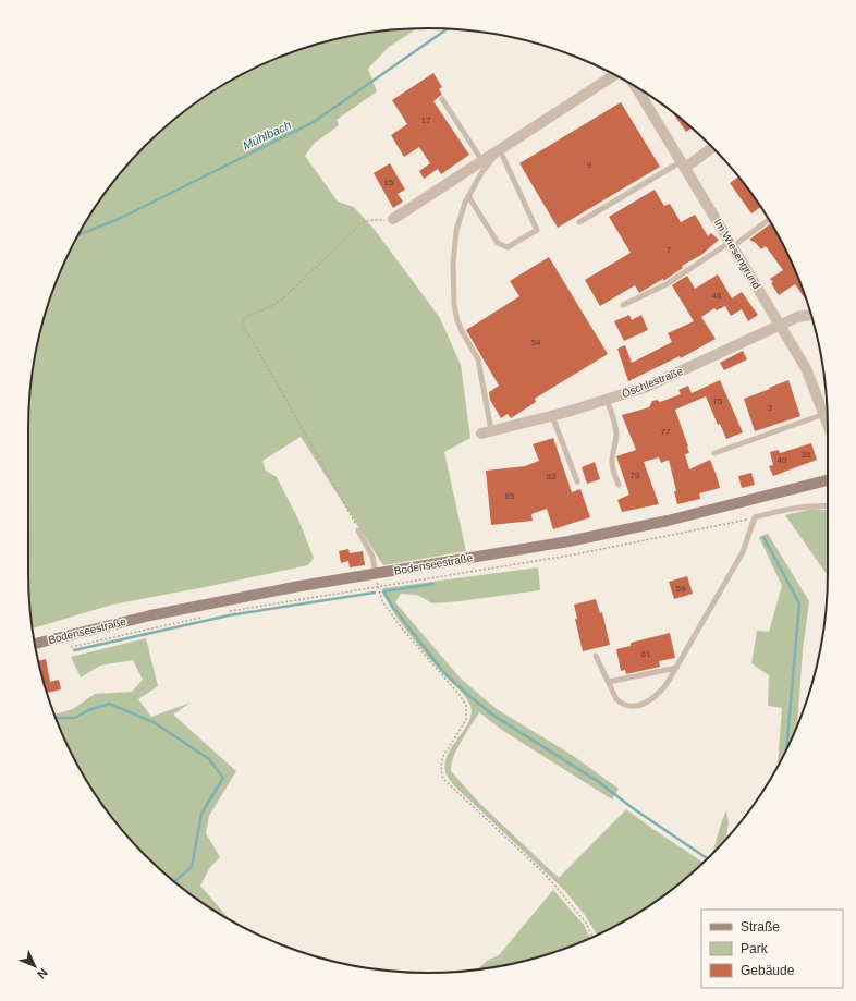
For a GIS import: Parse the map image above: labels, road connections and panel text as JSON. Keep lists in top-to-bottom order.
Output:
{
  "streets": {
    "street": ["Im Wiesengrund", "Öschlestraße", "Bodenseestraße"]
  },
  "crossings": [
    ["Im Wiesengrund", "Öschlestraße"]
  ],
  "water": ["Mühlbach"],
  "house_numbers": [
    "17",
    "9",
    "15",
    "7",
    "46",
    "54",
    "75",
    "3",
    "77",
    "38",
    "40",
    "79",
    "83",
    "85",
    "59",
    "61"
  ],
  "legend": ["Straße", "Park", "Gebäude"],
  "north": "bottom right"
}
